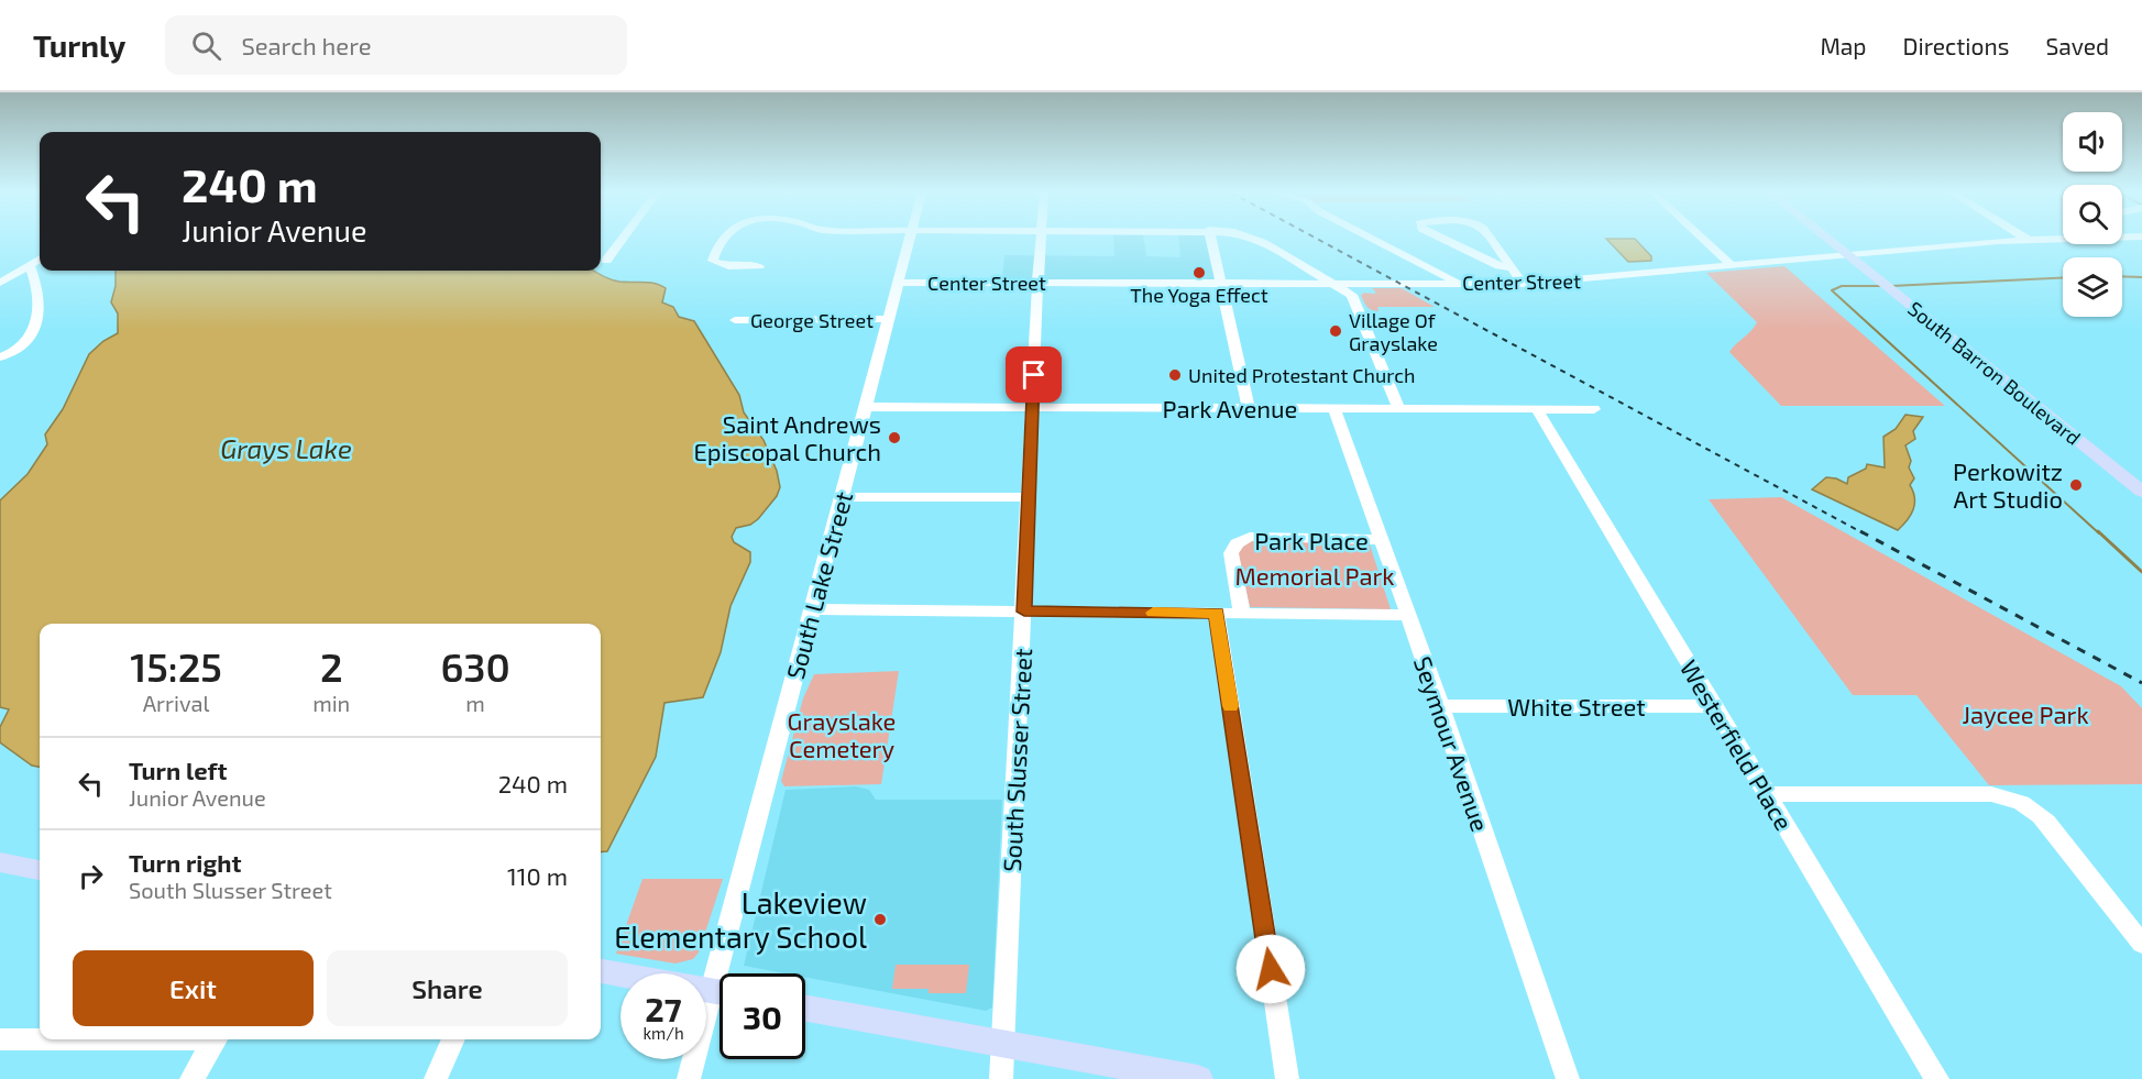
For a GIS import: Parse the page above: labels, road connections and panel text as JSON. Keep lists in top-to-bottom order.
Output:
{
  "streets": {
    "main road": ["South Barron Boulevard"],
    "street": [
      "Center Street",
      "George Street",
      "Park Avenue",
      "Park Place",
      "South Lake Street",
      "White Street",
      "Seymour Avenue",
      "Westerfield Place",
      "South Slusser Street"
    ]
  },
  "crossings": [
    ["Center Street", "South Barron Boulevard"],
    ["Center Street", "South Lake Street"],
    ["Center Street", "South Slusser Street"],
    ["George Street", "South Lake Street"],
    ["Park Avenue", "South Lake Street"],
    ["Park Avenue", "Seymour Avenue"],
    ["Park Avenue", "Westerfield Place"],
    ["Park Avenue", "South Slusser Street"],
    ["Park Place", "Seymour Avenue"],
    ["White Street", "Seymour Avenue"],
    ["White Street", "Westerfield Place"]
  ],
  "water": ["Grays Lake"],
  "parks": ["Memorial Park", "Jaycee Park", "Grayslake Cemetery"],
  "places": [
    "The Yoga Effect",
    "Village Of Grayslake",
    "United Protestant Church",
    "Saint Andrews Episcopal Church",
    "Perkowitz Art Studio",
    "Lakeview Elementary School"
  ],
  "page": {
    "header": "Turnly",
    "search": "Search here",
    "nav": ["Map", "Directions", "Saved"],
    "turn": ["240 m", "Junior Avenue"],
    "eta": [
      "15:25",
      "Arrival",
      "2",
      "min",
      "630",
      "m"
    ],
    "list": [
      {
        "name": "Turn left",
        "note": "Junior Avenue",
        "value": "240 m"
      },
      {
        "name": "Turn right",
        "note": "South Slusser Street",
        "value": "110 m"
      }
    ],
    "buttons": ["Exit", "Share"],
    "speed": "27 km/h",
    "limit": "30"
  }
}
